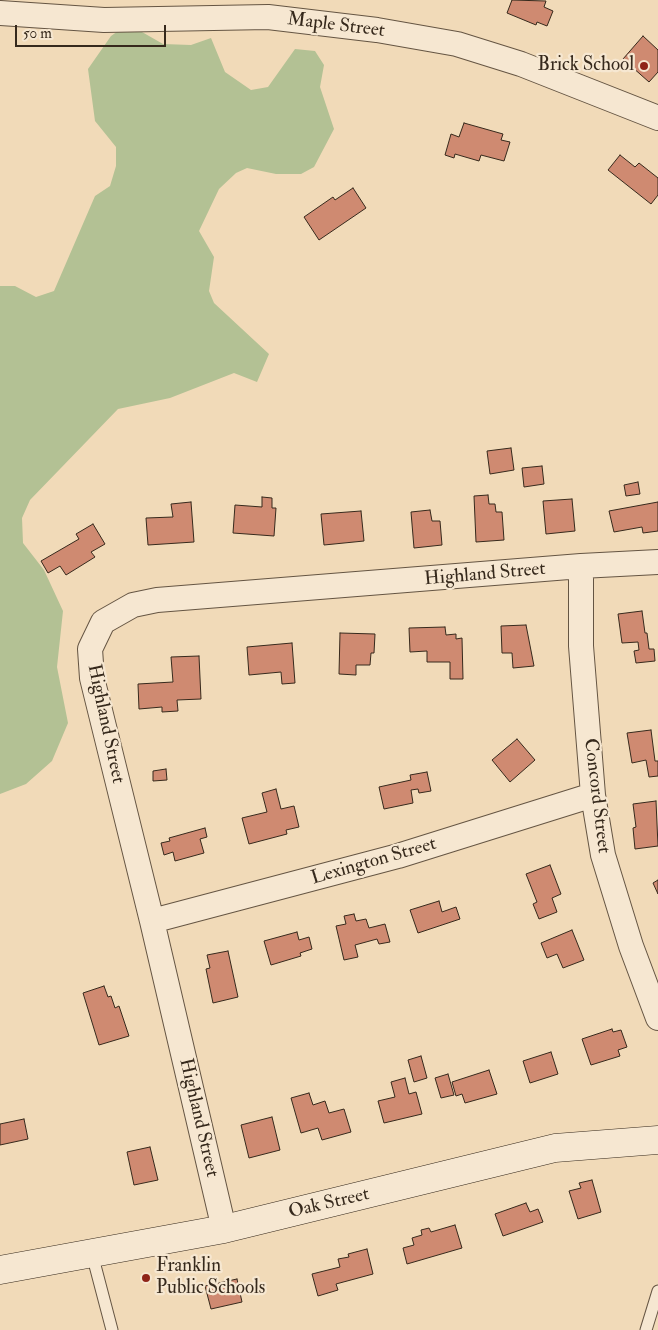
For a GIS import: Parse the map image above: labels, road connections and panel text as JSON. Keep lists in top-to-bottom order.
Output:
{
  "streets": {
    "main road": ["Oak Street"],
    "street": [
      "Maple Street",
      "Highland Street",
      "Concord Street",
      "Lexington Street"
    ]
  },
  "crossings": [
    ["Highland Street", "Concord Street"],
    ["Highland Street", "Lexington Street"],
    ["Highland Street", "Oak Street"],
    ["Concord Street", "Lexington Street"]
  ],
  "places": ["Brick School", "Franklin Public Schools"],
  "scale_bar": "50 m"
}
